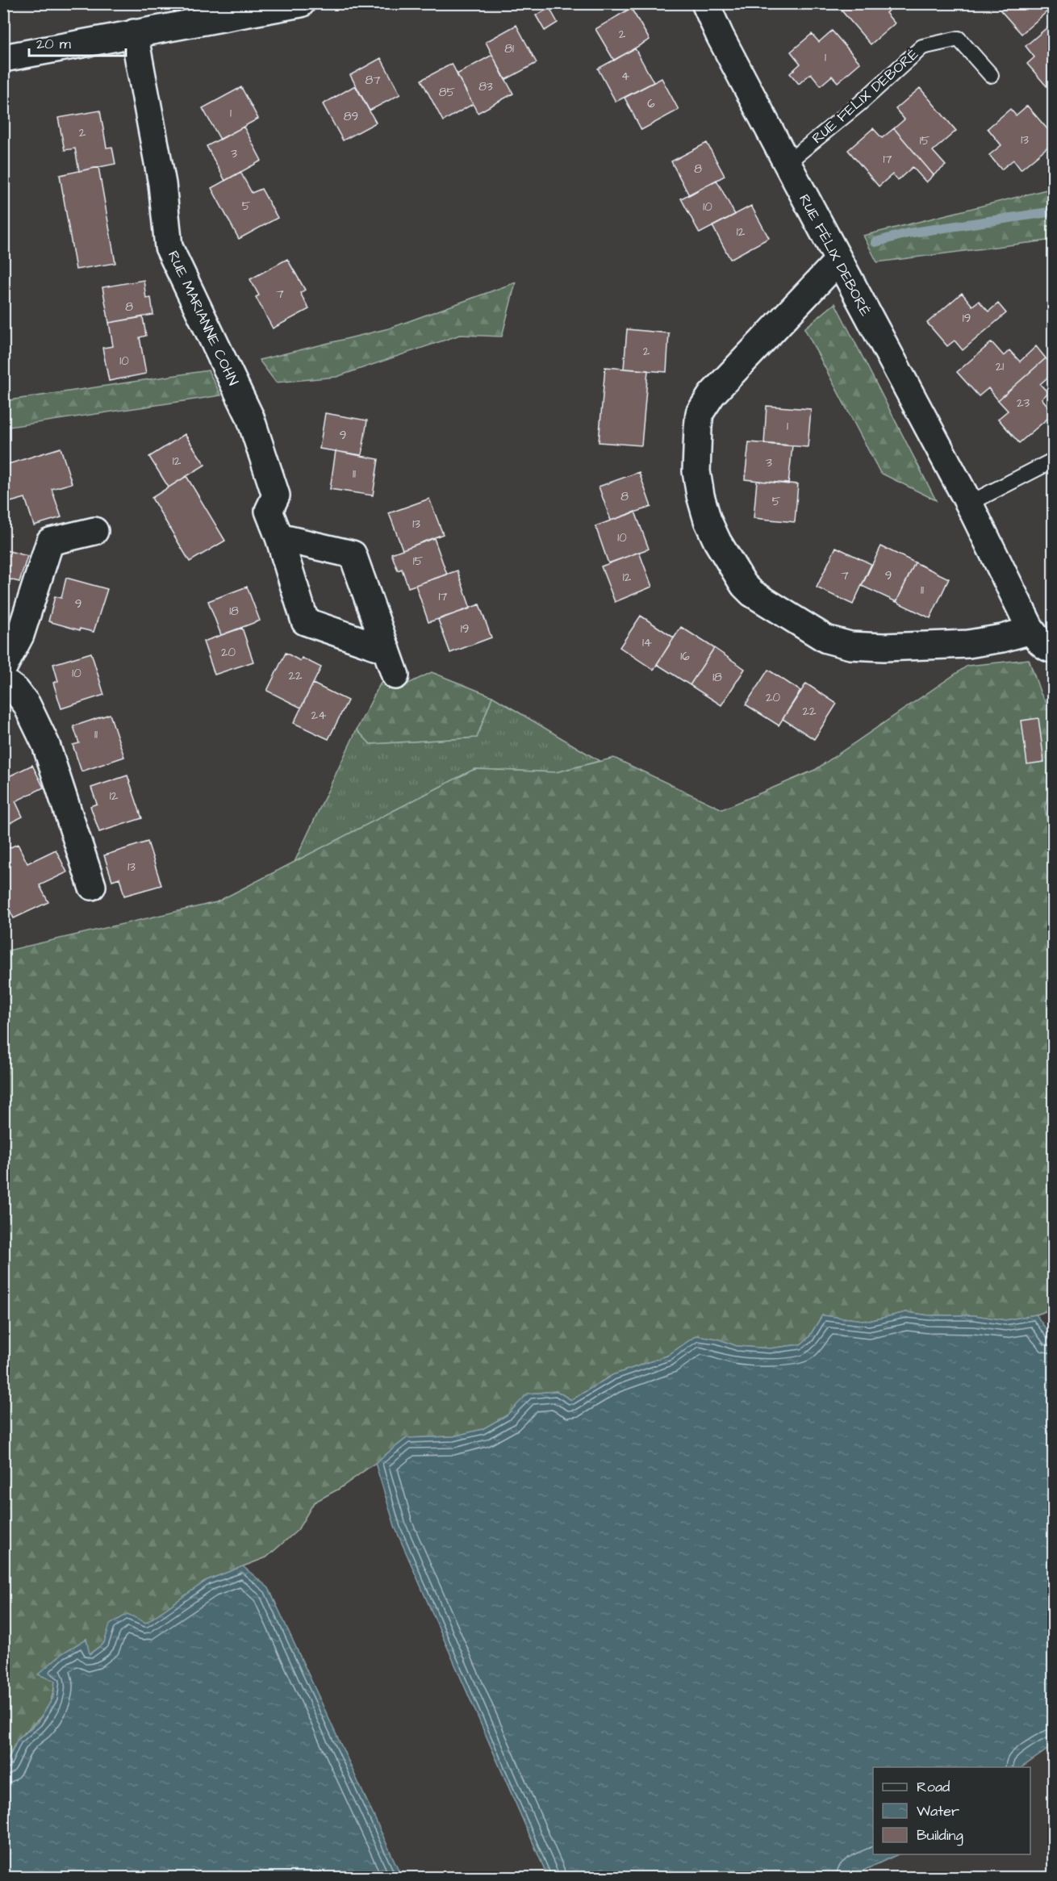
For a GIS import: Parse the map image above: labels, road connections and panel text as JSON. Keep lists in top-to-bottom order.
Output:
{
  "streets": {
    "street": ["RUE FÉLIX DEBORÉ", "RUE MARIANNE COHN"],
    "lane": ["RUE FELIX DEBORÉ"]
  },
  "crossings": [
    ["RUE FELIX DEBORÉ", "RUE FÉLIX DEBORÉ"]
  ],
  "house_numbers": [
    "2",
    "81",
    "1",
    "4",
    "87",
    "83",
    "85",
    "6",
    "1",
    "89",
    "2",
    "13",
    "15",
    "3",
    "17",
    "8",
    "5",
    "10",
    "12",
    "7",
    "8",
    "19",
    "2",
    "10",
    "21",
    "23",
    "1",
    "9",
    "12",
    "3",
    "11",
    "8",
    "5",
    "13",
    "10",
    "15",
    "7",
    "9",
    "12",
    "11",
    "17",
    "9",
    "18",
    "19",
    "14",
    "20",
    "16",
    "10",
    "22",
    "18",
    "20",
    "22",
    "24",
    "11",
    "12",
    "13"
  ],
  "legend": ["Road", "Water", "Building"],
  "scale_bar": "20 m"
}
